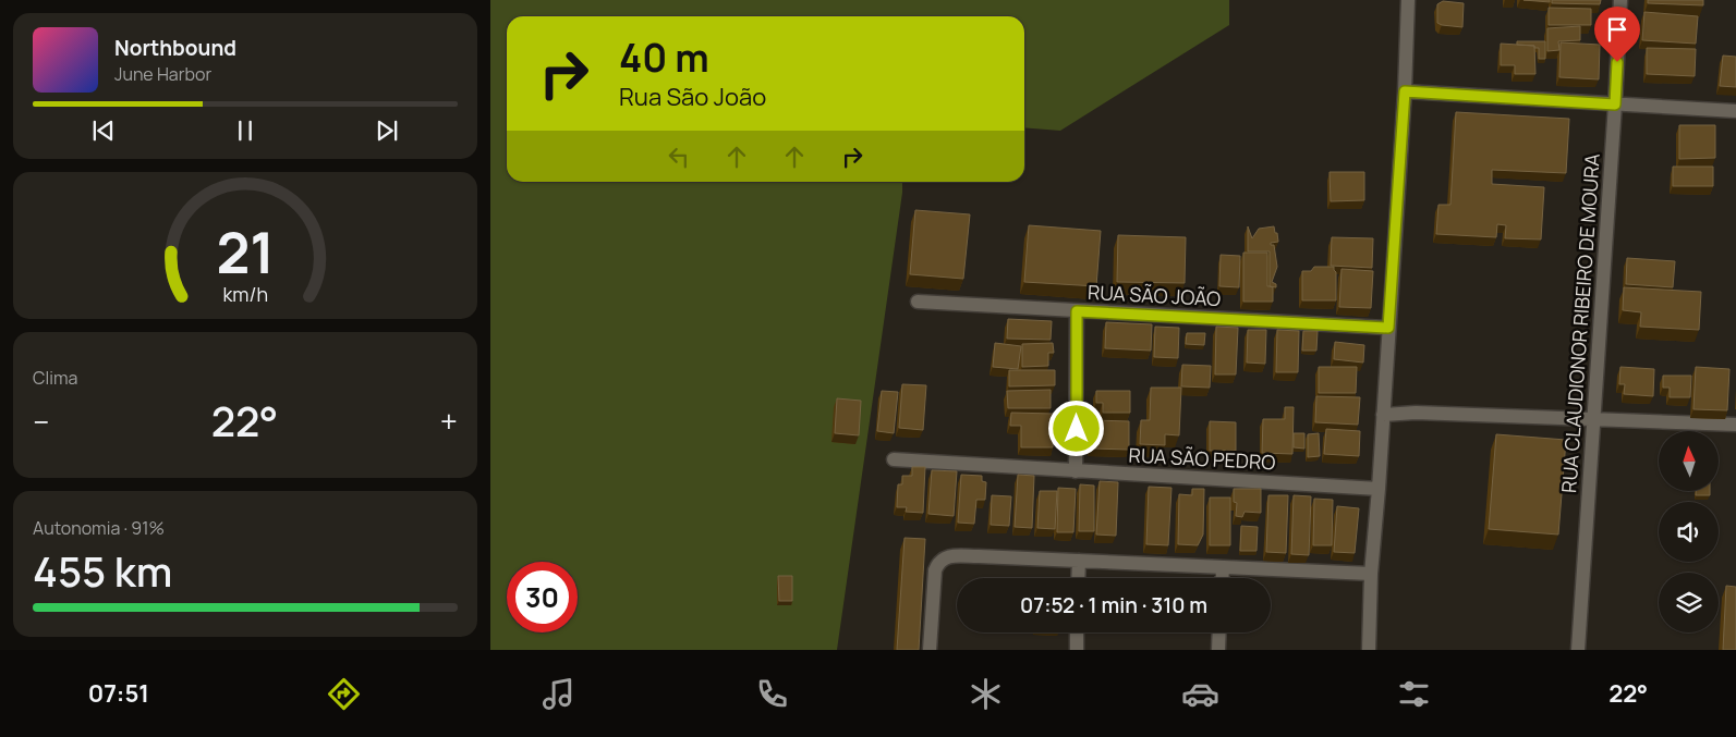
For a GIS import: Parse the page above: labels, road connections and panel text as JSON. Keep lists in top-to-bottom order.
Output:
{
  "streets": {
    "street": ["RUA SÃO JOÃO", "RUA CLAUDIONOR RIBEIRO DE MOURA", "RUA SÃO PEDRO"]
  },
  "north": "top",
  "page": {
    "turn": ["40 m", "Rua São João"],
    "song": ["Northbound", "June Harbor"],
    "tile": [
      "Clima",
      ["Autonomia · 91%", "455 km"]
    ],
    "heat": ["−", "22°", "+"],
    "limit": "30",
    "trip": "07:52 · 1 min · 310 m",
    "tabs": ["07:51", "22°"],
    "gauge": ["21", "km/h"]
  }
}
